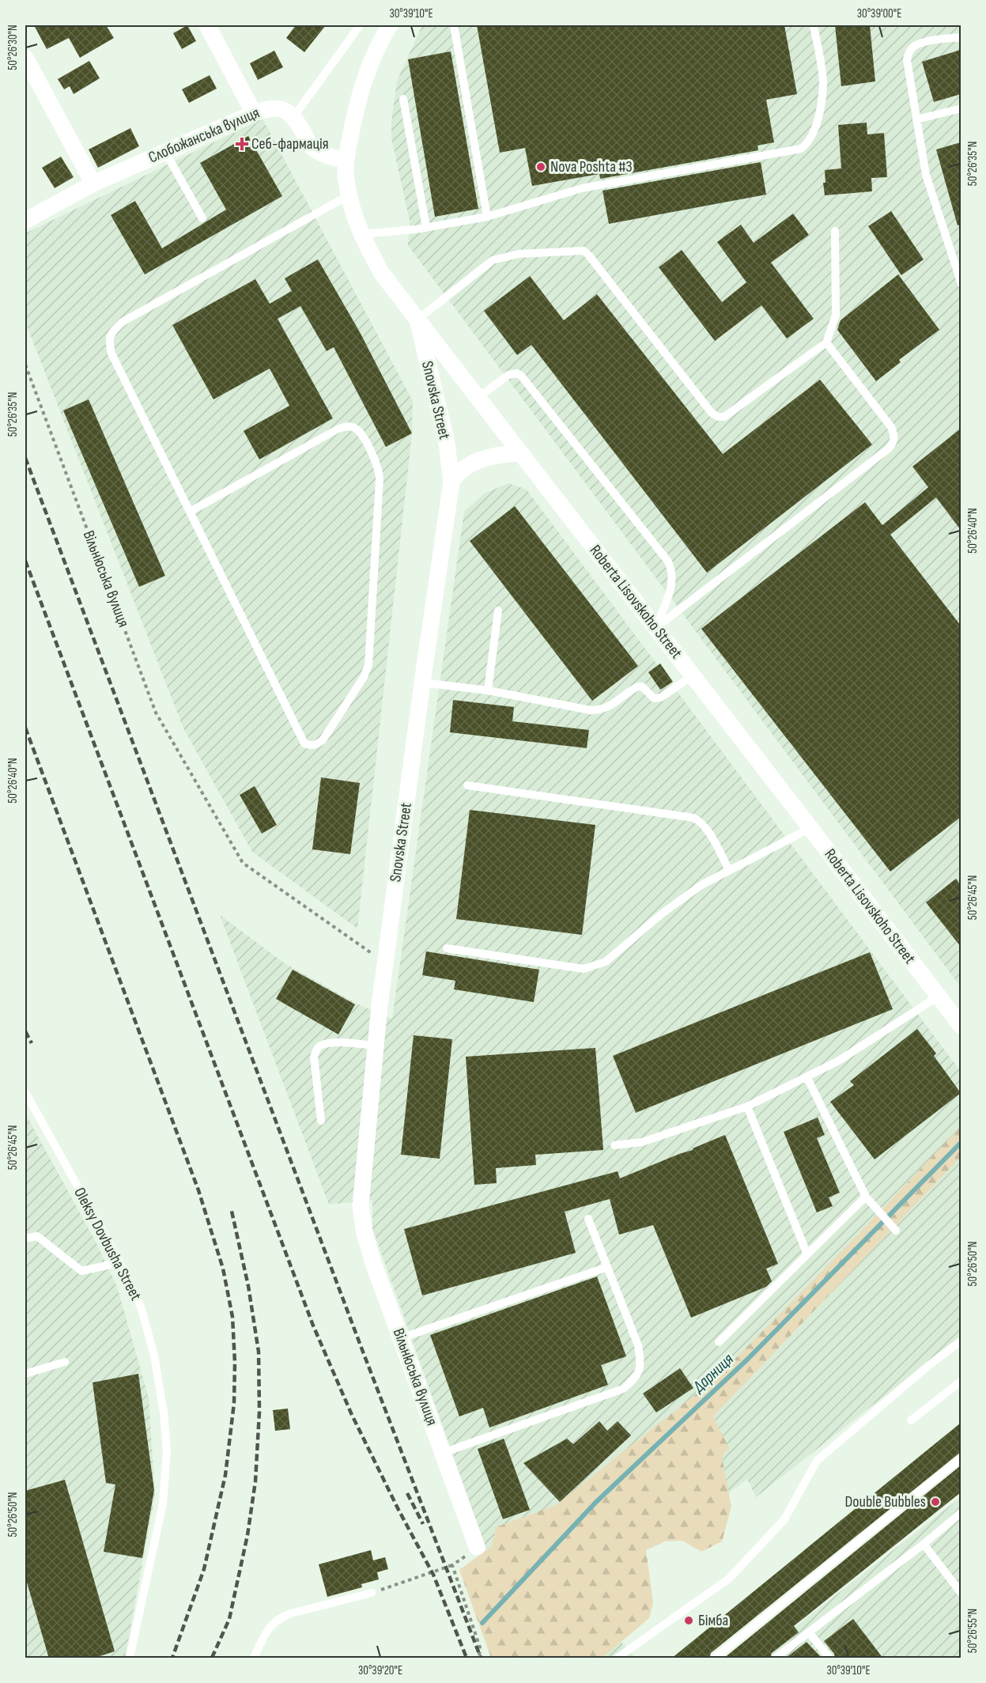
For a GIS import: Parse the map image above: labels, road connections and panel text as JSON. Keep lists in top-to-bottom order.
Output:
{
  "streets": {
    "street": [
      "Слобожанська вулиця",
      "Snovska Street",
      "Вільнюська вулиця",
      "Roberta Lisovskoho Street"
    ],
    "lane": ["Oleksy Dovbusha Street"]
  },
  "crossings": [
    ["Snovska Street", "Вільнюська вулиця"],
    ["Snovska Street", "Roberta Lisovskoho Street"]
  ],
  "water": ["Дарниця"],
  "places": {
    "health": ["Себ-фармація"],
    "other": ["Nova Poshta #3", "Double Bubbles", "Бімба"]
  },
  "coordinates": [
    "30°39'10\"E",
    "30°39'00\"E",
    "50°26'30\"N",
    "50°26'35\"N",
    "50°26'40\"N",
    "50°26'45\"N",
    "50°26'50\"N",
    "50°26'55\"N",
    "30°39'20\"E"
  ]
}
